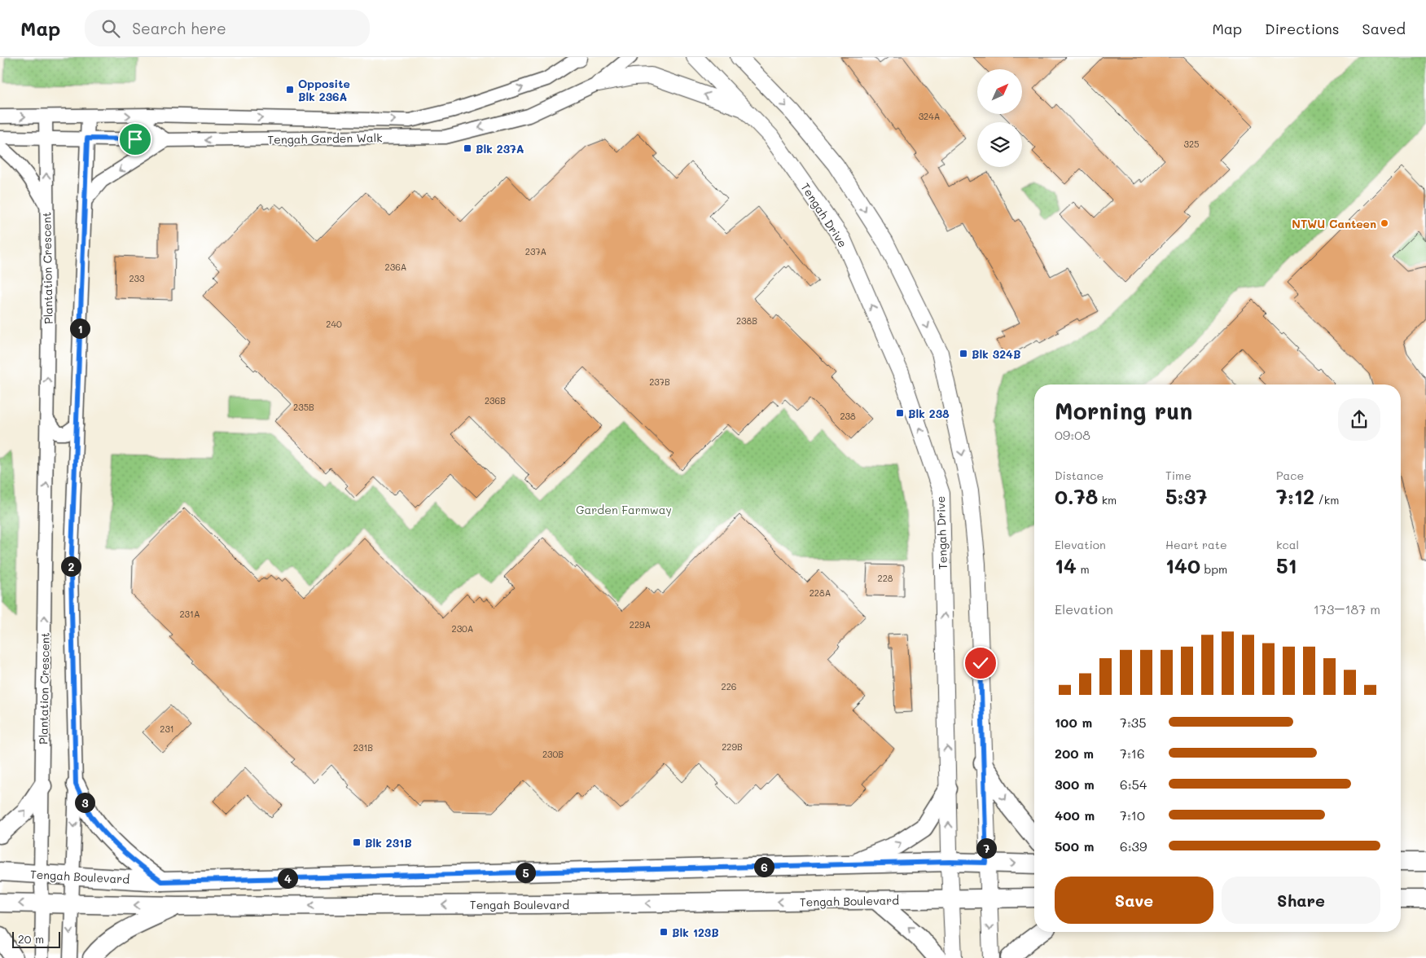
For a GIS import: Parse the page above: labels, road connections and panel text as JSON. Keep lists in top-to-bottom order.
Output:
{
  "streets": {
    "main road": ["Tengah Boulevard"],
    "street": ["Tengah Garden Walk", "Tengah Drive", "Plantation Crescent"]
  },
  "crossings": [
    ["Tengah Garden Walk", "Plantation Crescent"],
    ["Tengah Drive", "Tengah Boulevard"],
    ["Plantation Crescent", "Tengah Boulevard"]
  ],
  "parks": ["Garden Farmway"],
  "places": {
    "transit": [
      "Opposite Blk 236A",
      "Blk 237A",
      "Blk 324B",
      "Blk 238",
      "Blk 231B",
      "Blk 123B"
    ],
    "other": ["NTWU Canteen"]
  },
  "house_numbers": [
    "324A",
    "325",
    "237A",
    "236A",
    "233",
    "238B",
    "240",
    "237B",
    "236B",
    "235B",
    "238",
    "228",
    "228A",
    "231A",
    "229A",
    "230A",
    "226",
    "231",
    "229B",
    "231B",
    "230B"
  ],
  "scale_bar": "20 m",
  "north": "top right",
  "page": {
    "header": "Map",
    "search": "Search here",
    "nav": ["Map", "Directions", "Saved"],
    "pins": [
      "1",
      "2",
      "3",
      "7",
      "6",
      "5",
      "4"
    ],
    "heading": ["Morning run", "09:08"],
    "stats": [
      ["Distance", "0.78 km"],
      ["Time", "5:37"],
      ["Pace", "7:12 /km"],
      ["Elevation", "14 m"],
      ["Heart rate", "140 bpm"],
      ["kcal", "51"]
    ],
    "chart": ["Elevation", "173–187 m"],
    "list": [
      {
        "name": "100 m",
        "note": "7:35"
      },
      {
        "name": "200 m",
        "note": "7:16"
      },
      {
        "name": "300 m",
        "note": "6:54"
      },
      {
        "name": "400 m",
        "note": "7:10"
      },
      {
        "name": "500 m",
        "note": "6:39"
      }
    ],
    "buttons": ["Save", "Share"],
    "scale": "20 m"
  }
}
